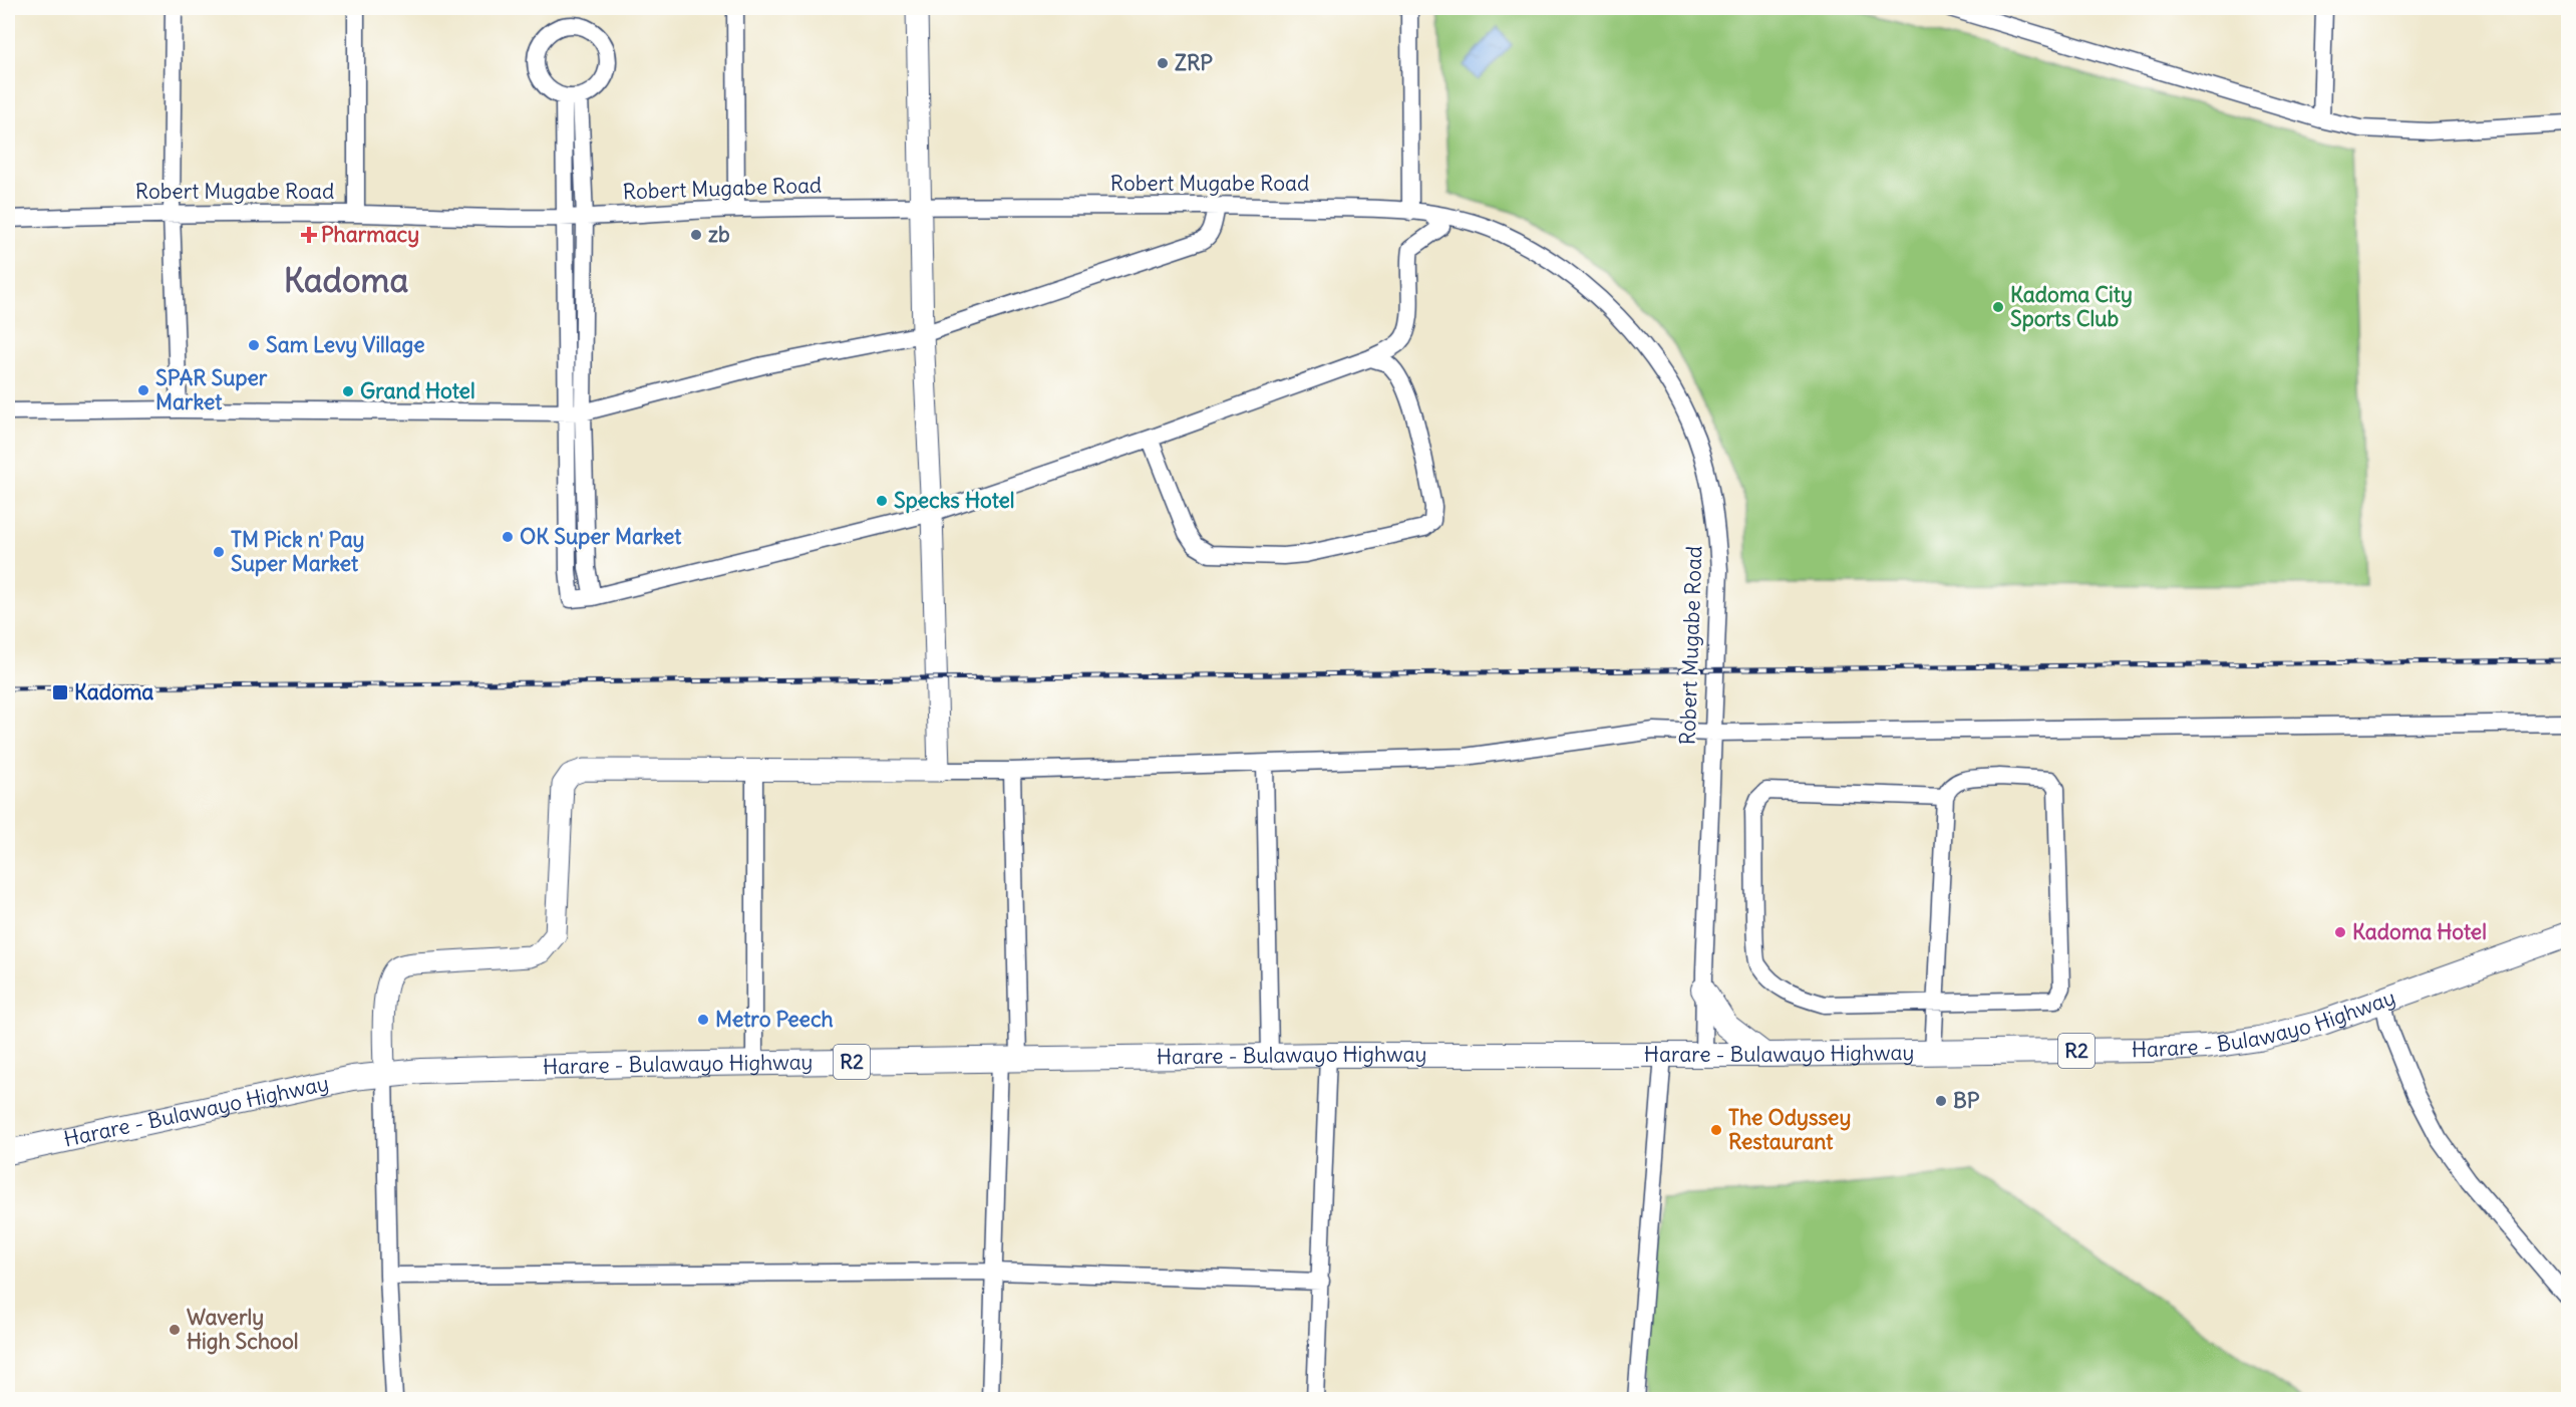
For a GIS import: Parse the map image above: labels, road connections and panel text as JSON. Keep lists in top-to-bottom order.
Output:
{
  "streets": {
    "highway": ["Harare - Bulawayo Highway", "R2"],
    "street": ["Robert Mugabe Road"]
  },
  "crossings": [
    ["Robert Mugabe Road", "Harare - Bulawayo Highway"]
  ],
  "districts": ["Kadoma"],
  "places": {
    "other": [
      "ZRP",
      "zb",
      "Kadoma City Sports Club",
      "Sam Levy Village",
      "SPAR Super Market",
      "Grand Hotel",
      "Specks Hotel",
      "OK Super Market",
      "TM Pick n' Pay Super Market",
      "Kadoma Hotel",
      "Metro Peech",
      "BP",
      "The Odyssey Restaurant",
      "Waverly High School"
    ],
    "health": ["Pharmacy"],
    "transit": ["Kadoma"]
  }
}
